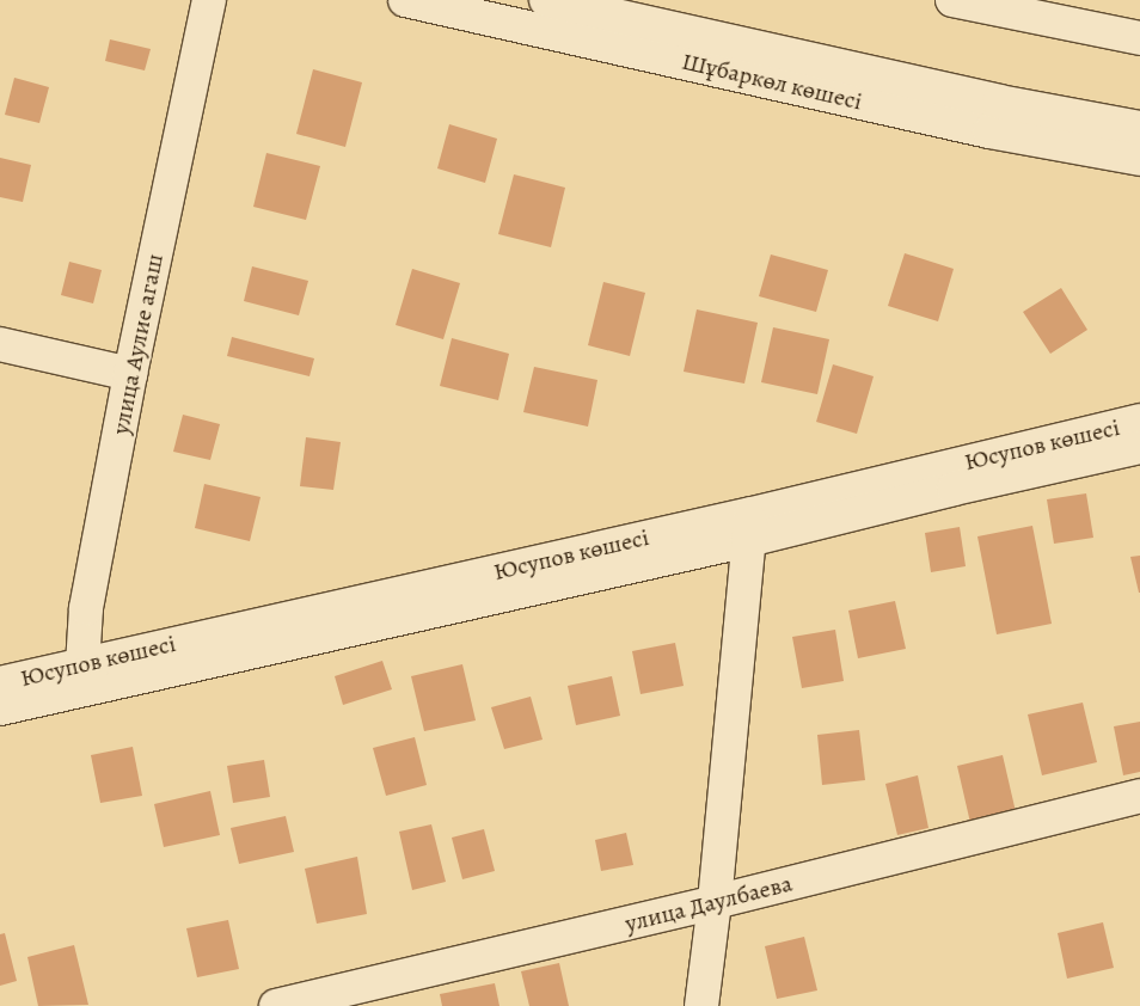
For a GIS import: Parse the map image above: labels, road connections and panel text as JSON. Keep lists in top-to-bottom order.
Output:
{
  "streets": {
    "street": [
      "Шұбаркөл көшесі",
      "улица Аулие агаш",
      "Юсупов көшесі",
      "улица Даулбаева"
    ]
  },
  "crossings": [
    ["улица Аулие агаш", "Юсупов көшесі"]
  ]
}
